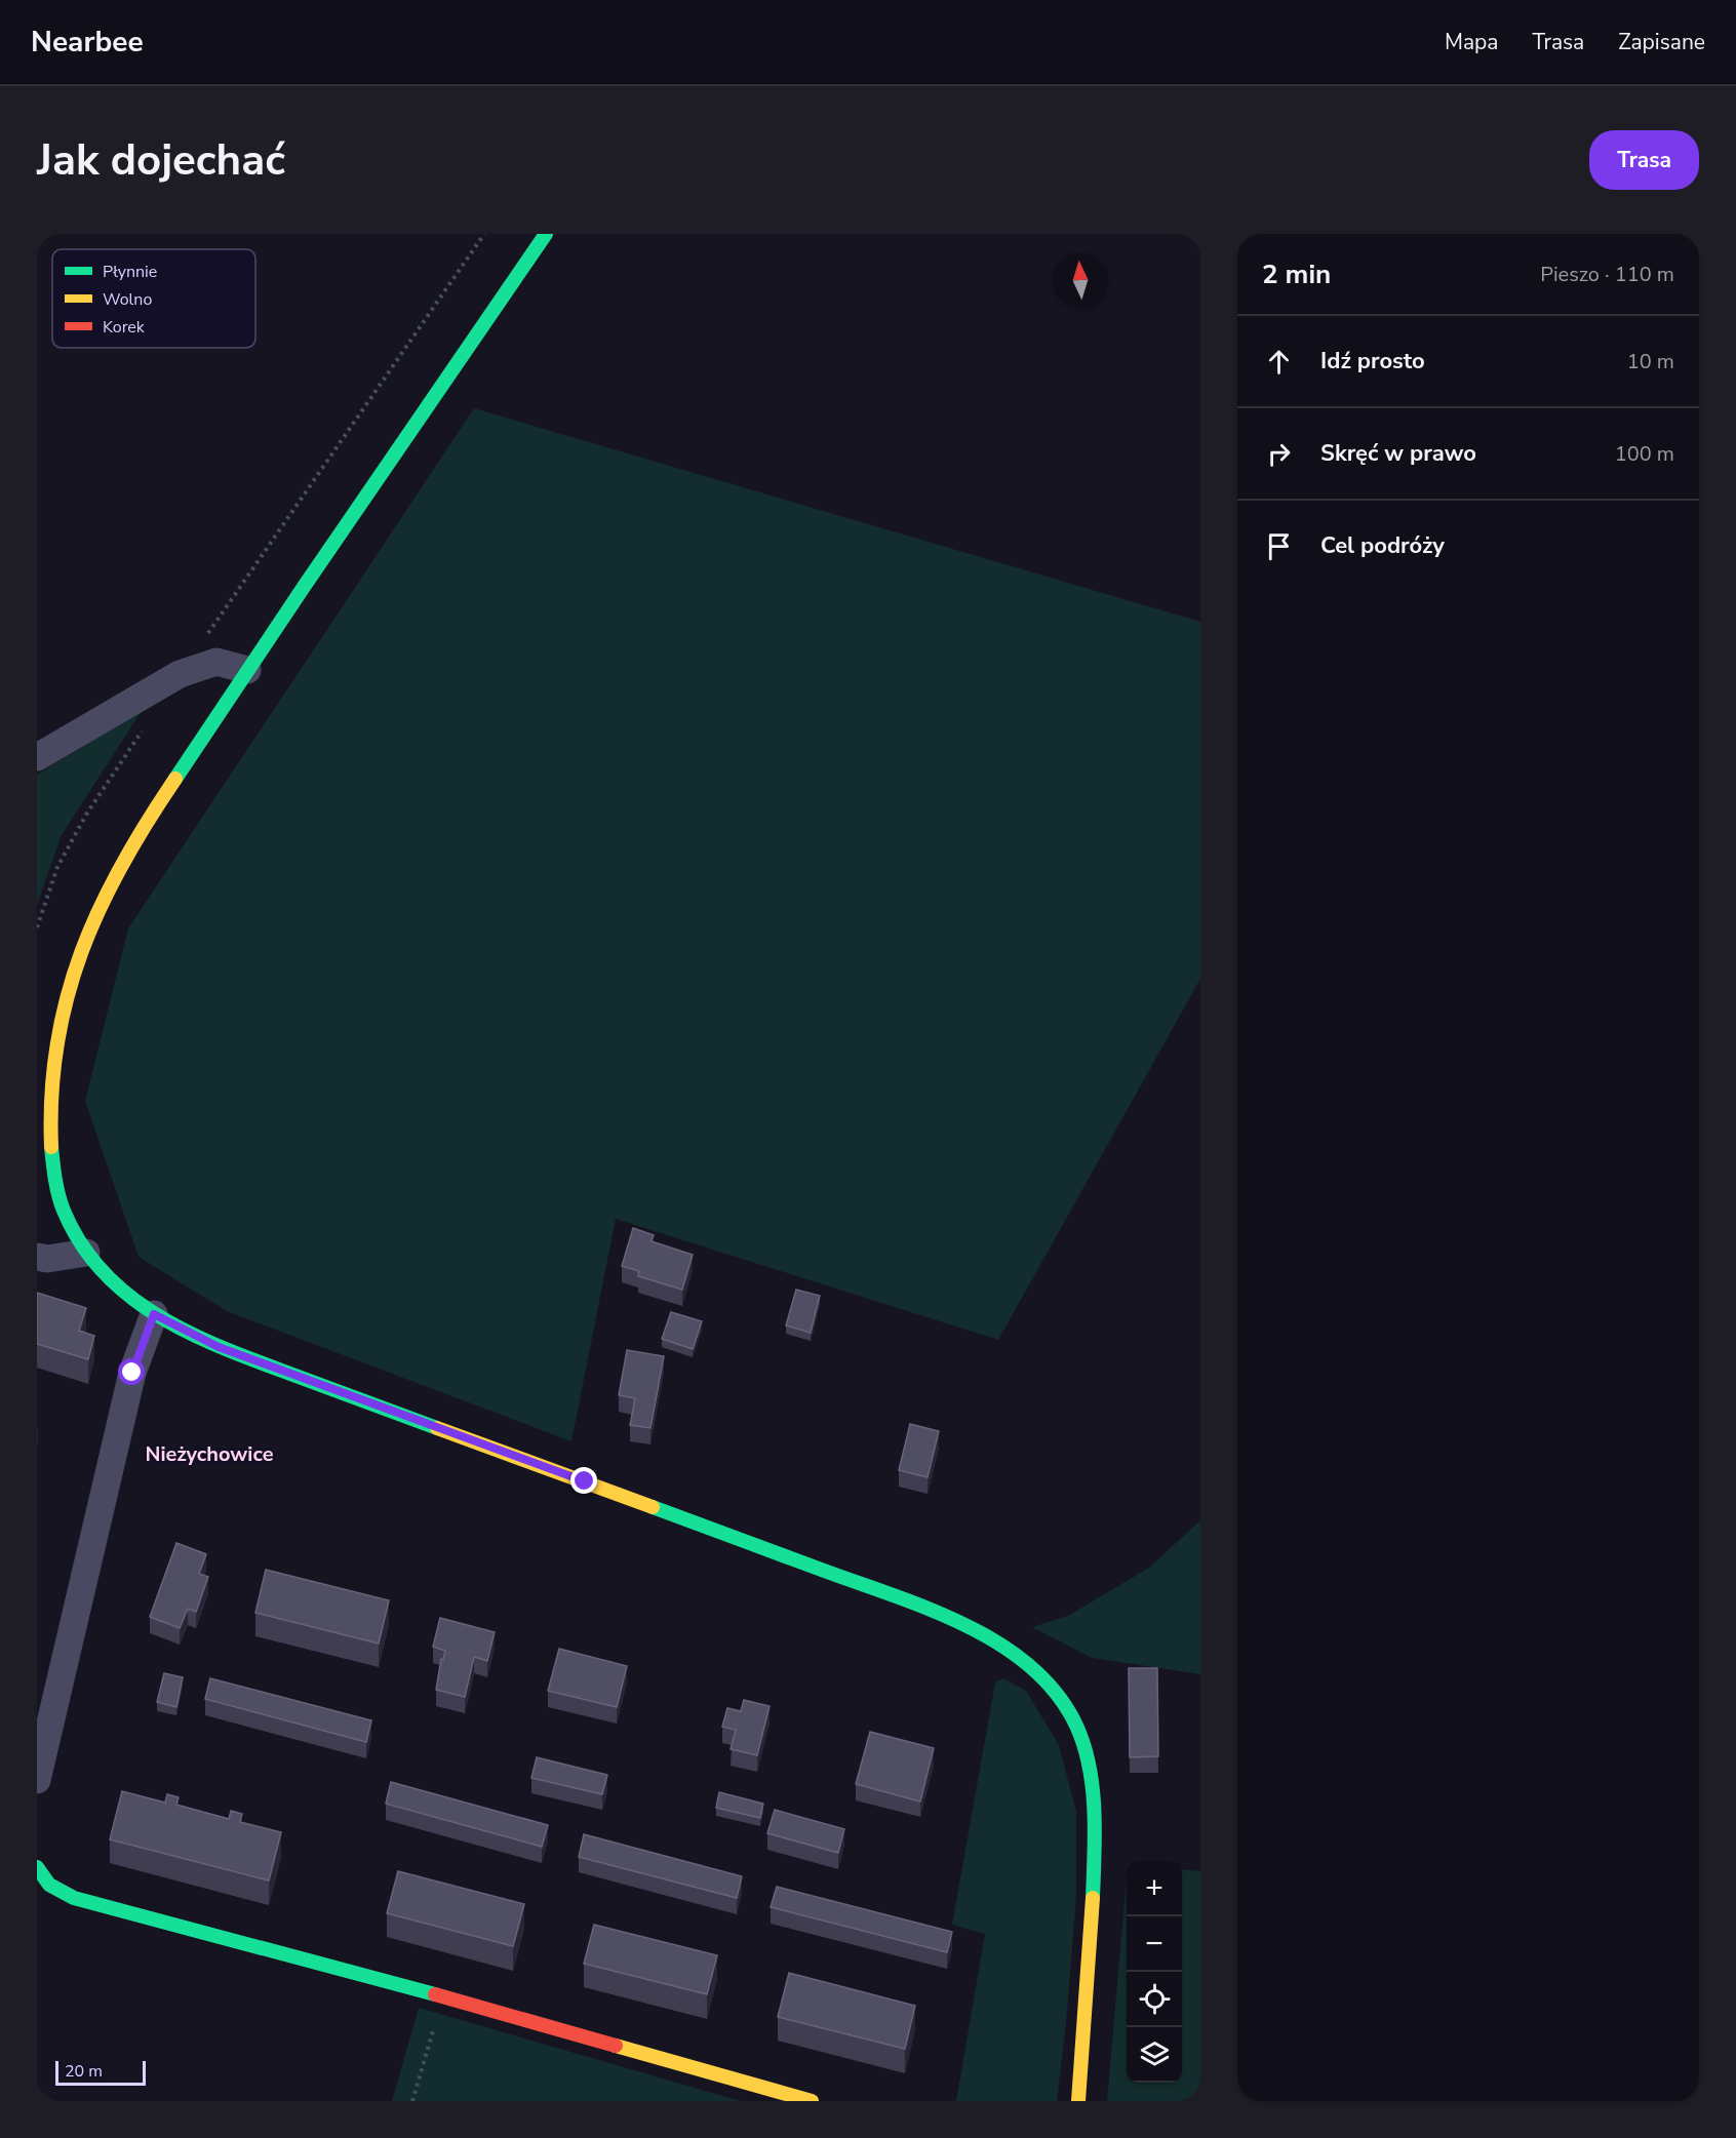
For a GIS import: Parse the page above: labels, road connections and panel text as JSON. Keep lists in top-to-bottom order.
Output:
{
  "districts": ["Nieżychowice"],
  "legend": ["Płynnie", "Wolno", "Korek"],
  "scale_bar": "20 m",
  "north": "top",
  "page": {
    "header": "Nearbee",
    "nav": ["Mapa", "Trasa", "Zapisane"],
    "buttons": "Trasa",
    "title": "Jak dojechać",
    "heading": ["2 min", "Pieszo · 110 m"],
    "list": [
      ["Idź prosto", "10 m"],
      ["Skręć w prawo", "100 m"],
      "Cel podróży"
    ],
    "map_buttons": ["+", "−"],
    "scale": "20 m"
  }
}
